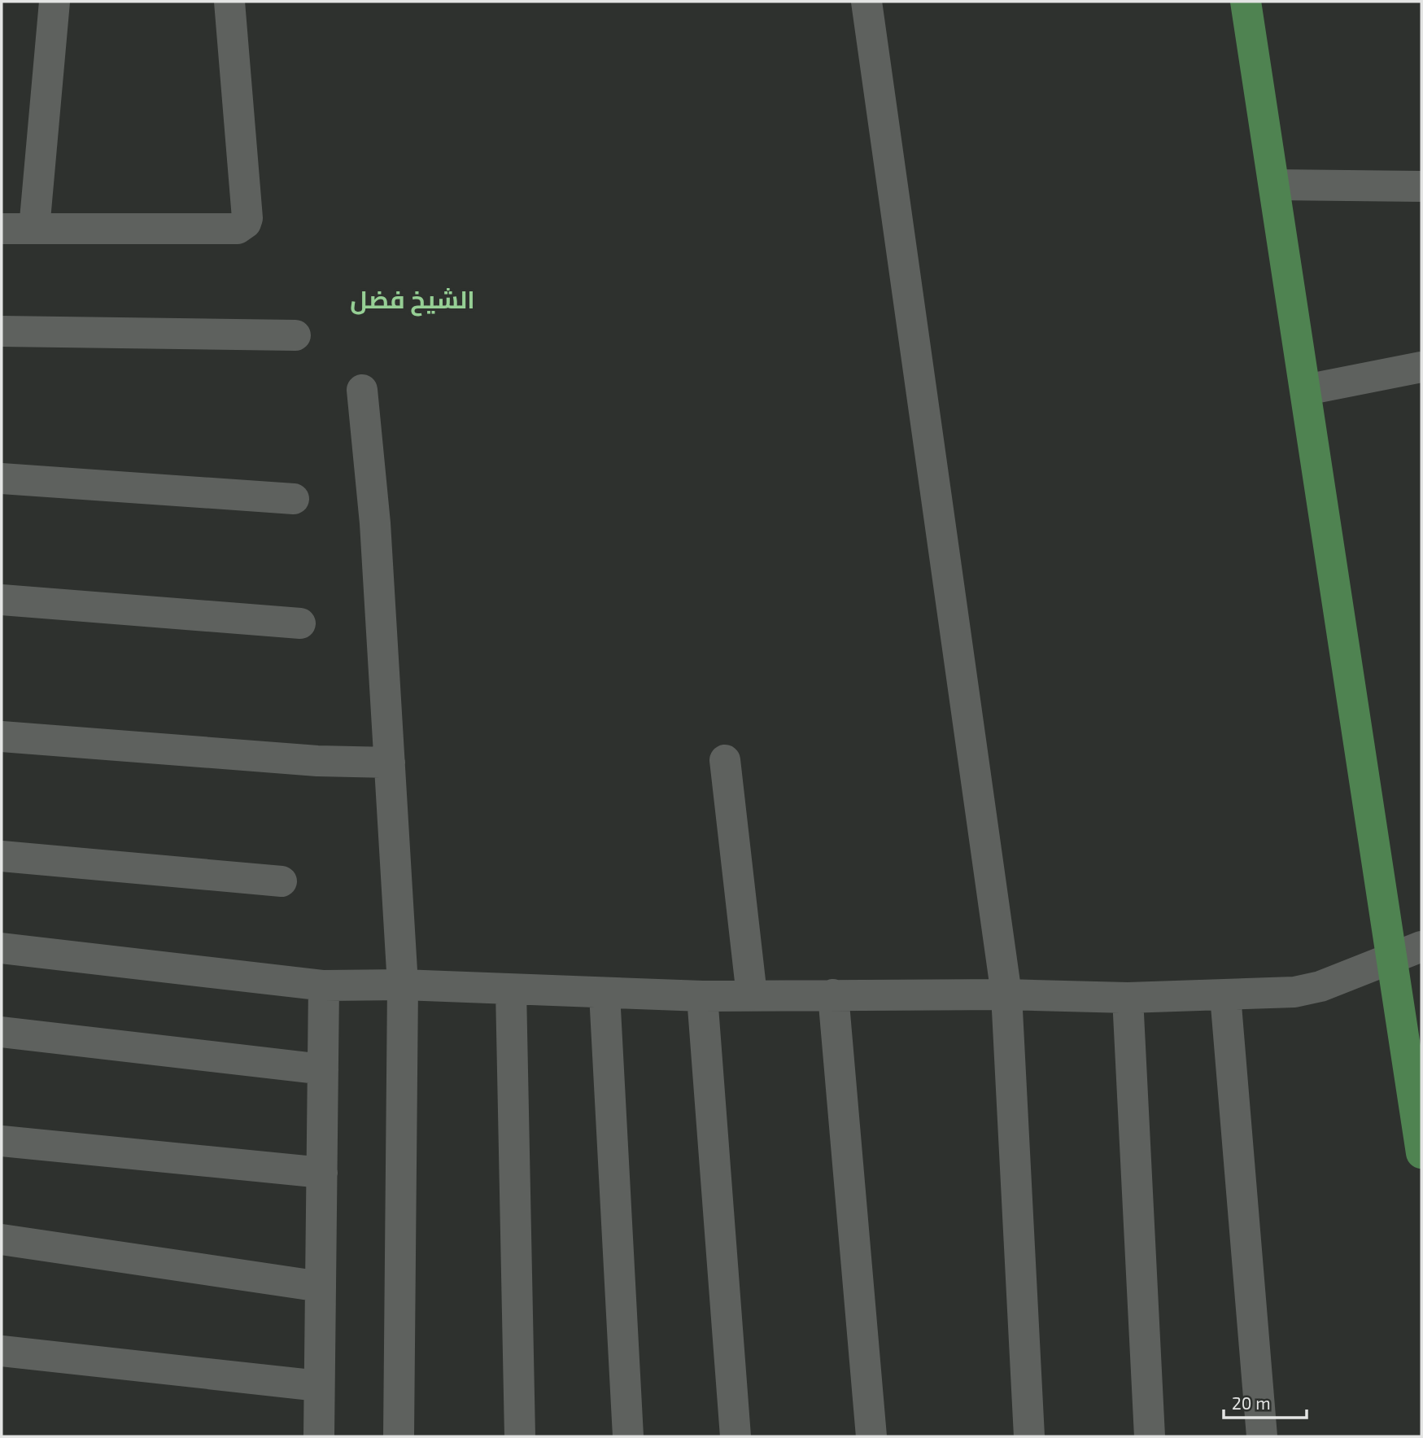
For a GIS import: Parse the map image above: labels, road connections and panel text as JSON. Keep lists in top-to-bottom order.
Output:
{
  "districts": ["الشيخ فضل"],
  "scale_bar": "20 m"
}
